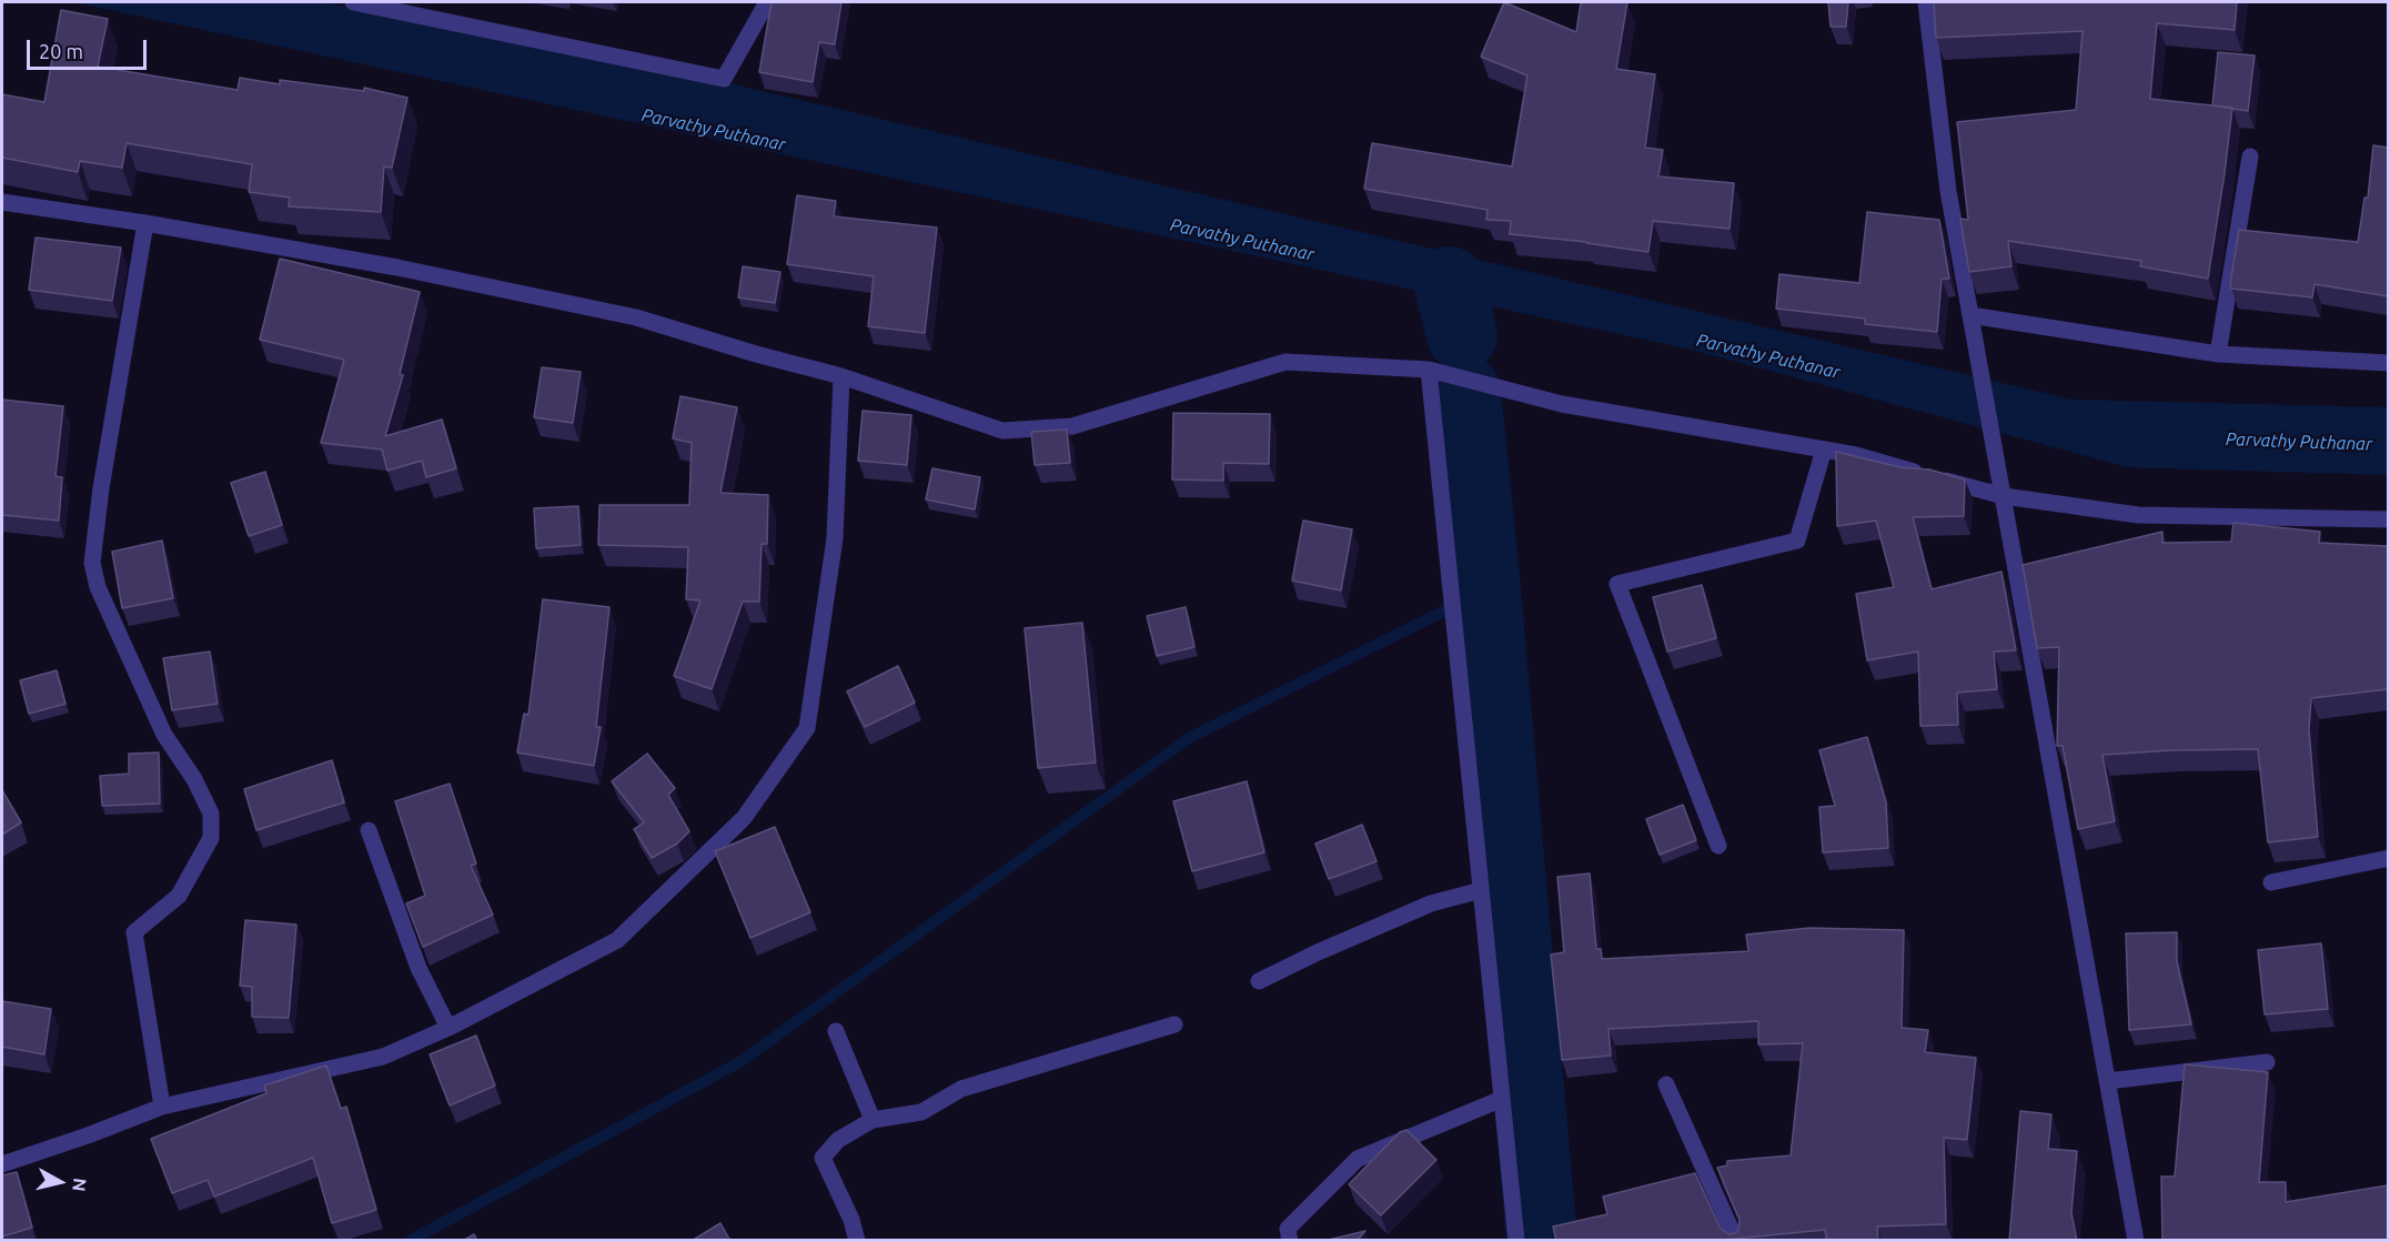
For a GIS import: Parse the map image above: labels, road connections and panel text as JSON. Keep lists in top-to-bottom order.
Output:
{
  "water": ["Parvathy Puthanar"],
  "scale_bar": "20 m",
  "north": "right"
}
